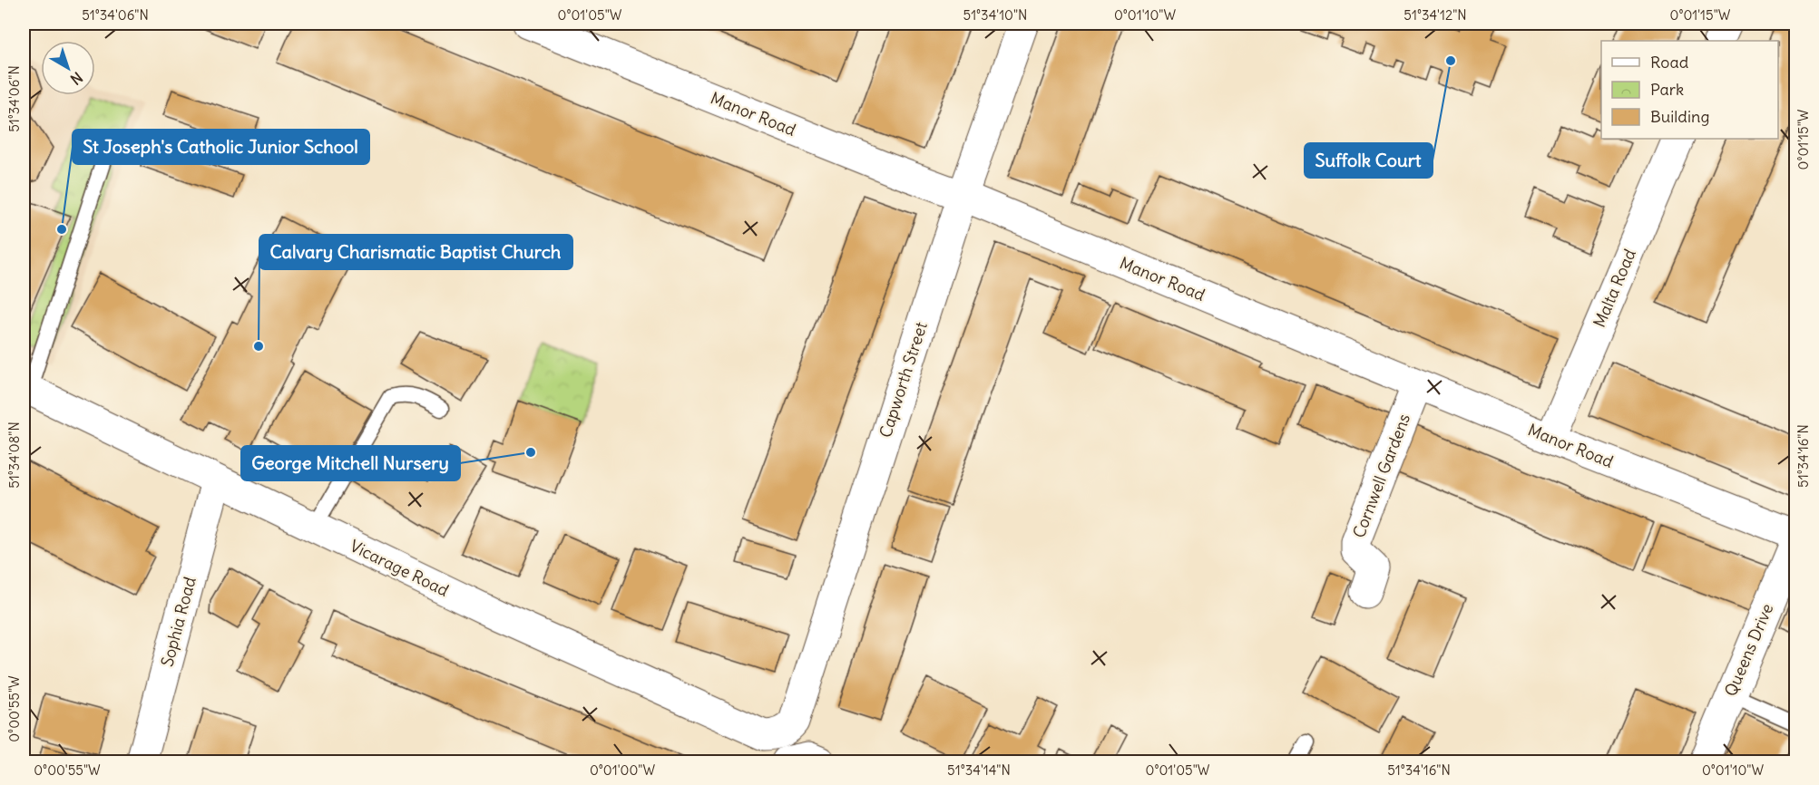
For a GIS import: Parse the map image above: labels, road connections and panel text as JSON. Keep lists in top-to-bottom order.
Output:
{
  "streets": {
    "street": [
      "Manor Road",
      "Malta Road",
      "Capworth Street",
      "Cornwell Gardens",
      "Vicarage Road",
      "Sophia Road",
      "Queens Drive"
    ]
  },
  "crossings": [
    ["Manor Road", "Malta Road"],
    ["Manor Road", "Capworth Street"],
    ["Manor Road", "Cornwell Gardens"],
    ["Capworth Street", "Vicarage Road"],
    ["Vicarage Road", "Sophia Road"]
  ],
  "places": [
    "Suffolk Court",
    "St Joseph's Catholic Junior School",
    "Calvary Charismatic Baptist Church",
    "George Mitchell Nursery"
  ],
  "legend": ["Road", "Park", "Building"],
  "north": "bottom right",
  "coordinates": [
    "51°34'06\"N",
    "0°01'05\"W",
    "51°34'10\"N",
    "0°01'10\"W",
    "51°34'12\"N",
    "0°01'15\"W",
    "51°34'08\"N",
    "51°34'16\"N",
    "0°00'55\"W",
    "0°01'00\"W",
    "51°34'14\"N"
  ]
}
